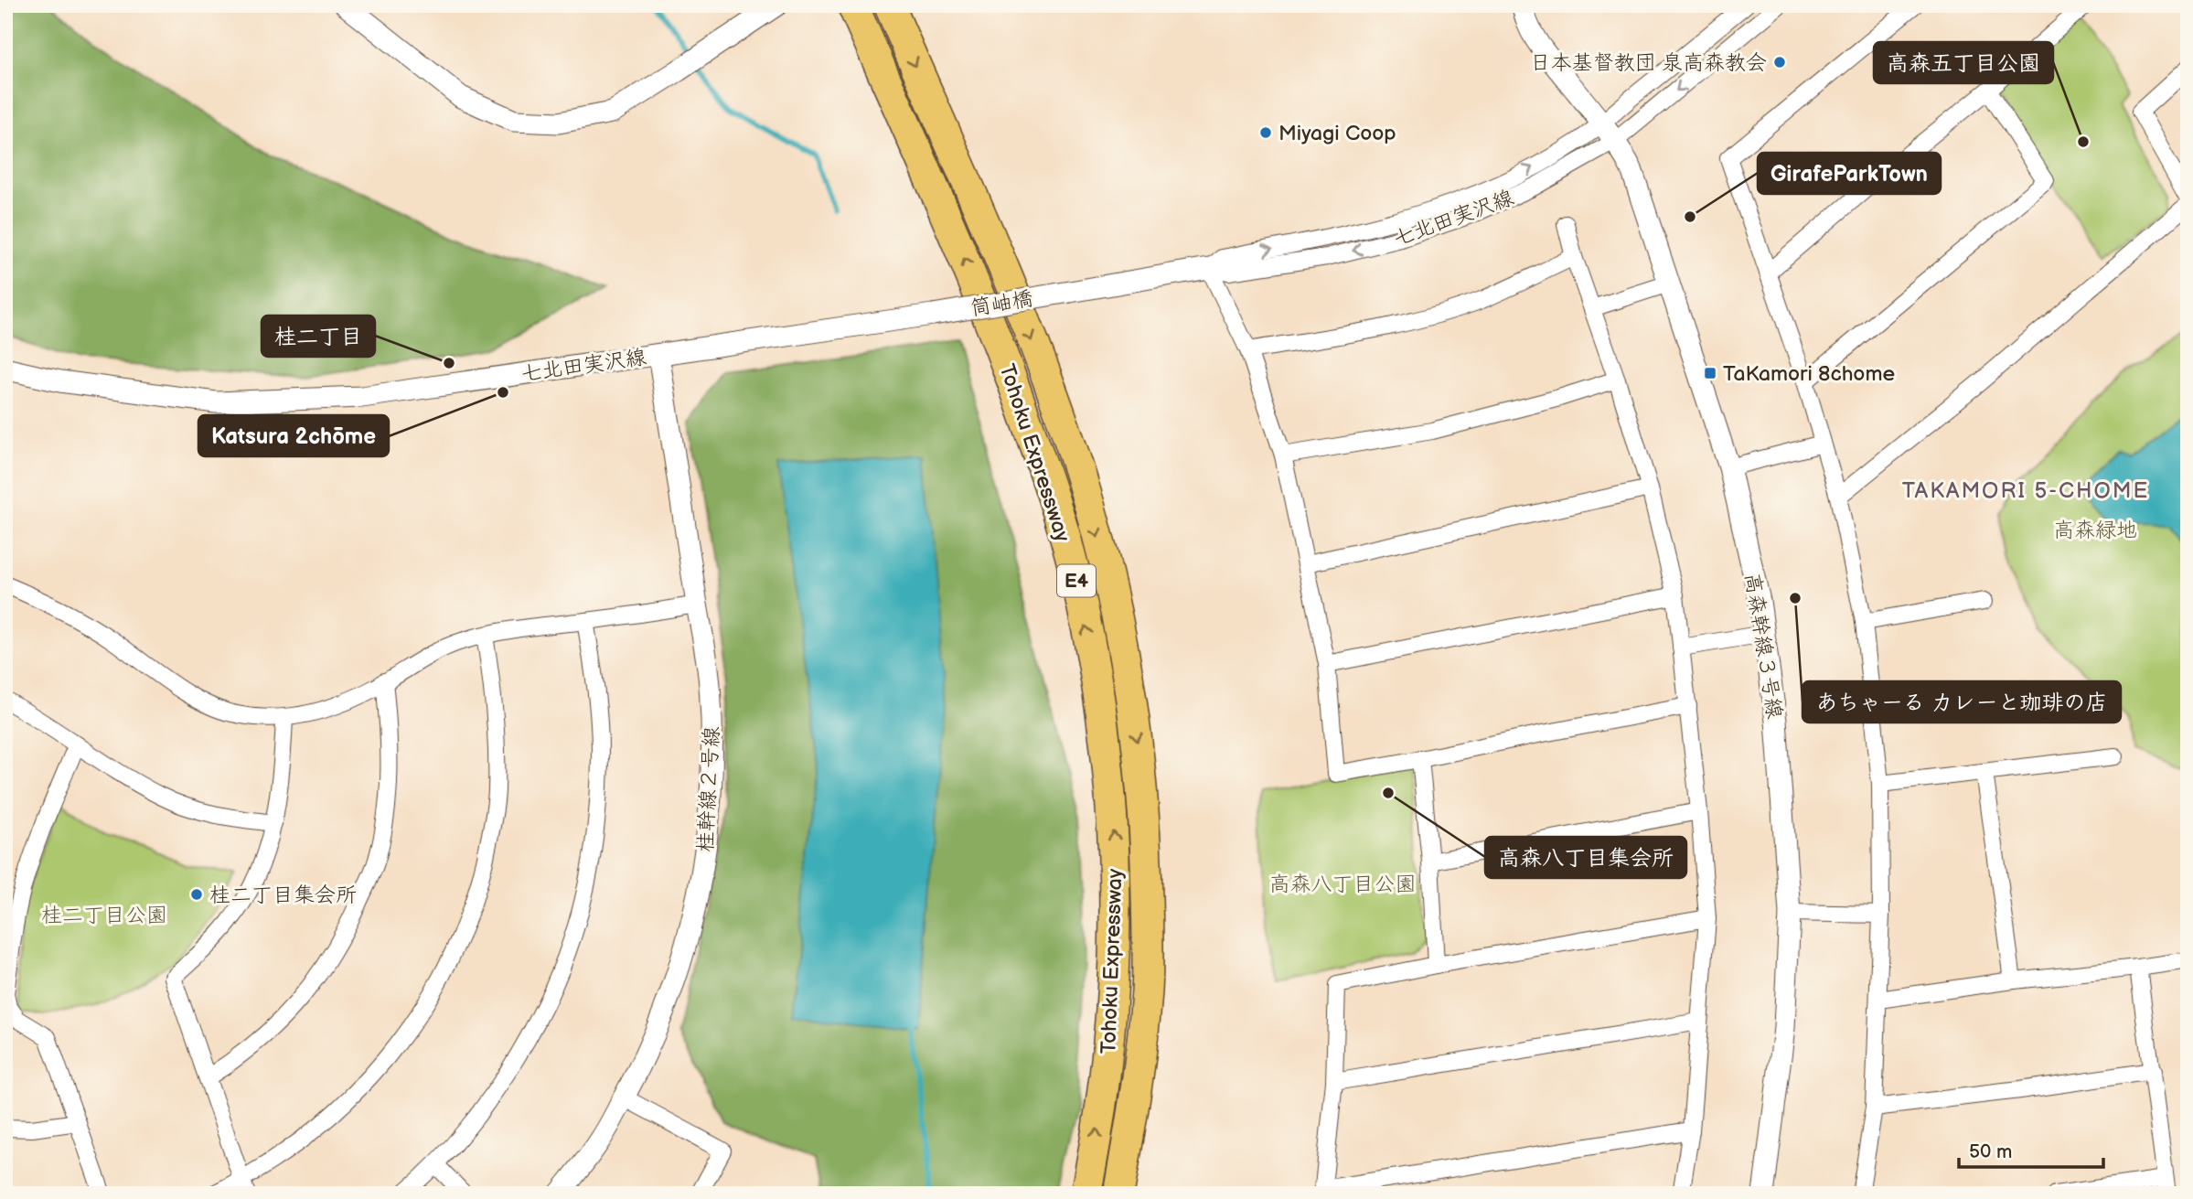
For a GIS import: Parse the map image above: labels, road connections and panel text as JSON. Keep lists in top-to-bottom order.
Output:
{
  "streets": {
    "highway": ["Tohoku Expressway", "E4"],
    "street": [
      "七北田実沢線",
      "筒岫橋",
      "高森幹線３号線",
      "桂幹線２号線"
    ]
  },
  "crossings": [
    ["七北田実沢線", "筒岫橋"],
    ["七北田実沢線", "高森幹線３号線"],
    ["七北田実沢線", "桂幹線２号線"]
  ],
  "districts": ["TAKAMORI 5-CHOME"],
  "parks": ["高森緑地", "高森八丁目公園", "桂二丁目公園"],
  "places": {
    "other": [
      "日本基督教団 泉高森教会",
      "Miyagi Coop",
      "高森五丁目公園",
      "GirafeParkTown",
      "桂二丁目",
      "Katsura 2chōme",
      "あちゃーる カレーと珈琲の店",
      "高森八丁目集会所",
      "桂二丁目集会所"
    ],
    "transit": ["TaKamori 8chome"]
  },
  "scale_bar": "50 m"
}
